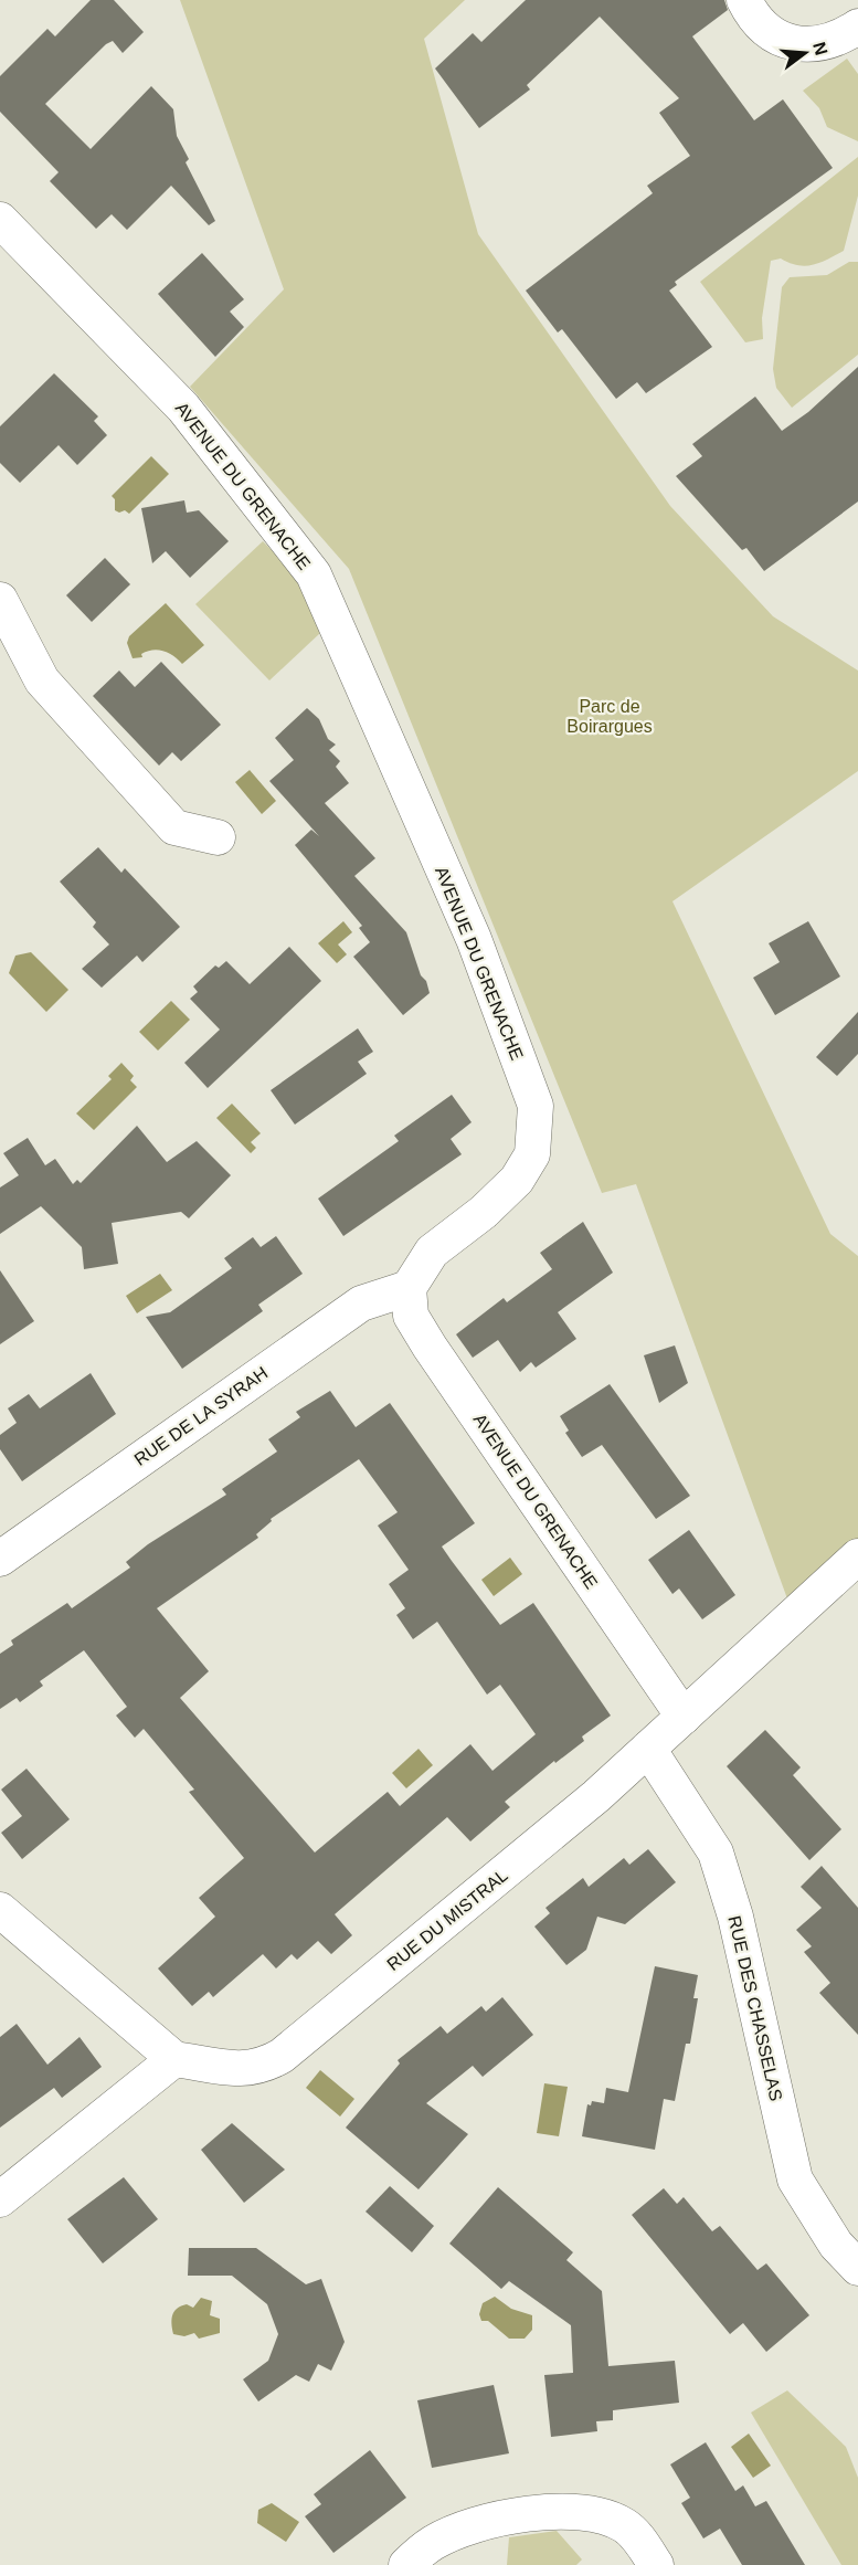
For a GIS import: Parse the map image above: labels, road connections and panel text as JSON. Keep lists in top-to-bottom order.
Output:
{
  "streets": {
    "street": [
      "AVENUE DU GRENACHE",
      "RUE DE LA SYRAH",
      "RUE DU MISTRAL",
      "RUE DES CHASSELAS"
    ]
  },
  "crossings": [
    ["AVENUE DU GRENACHE", "RUE DE LA SYRAH"],
    ["AVENUE DU GRENACHE", "RUE DU MISTRAL"],
    ["RUE DU MISTRAL", "RUE DES CHASSELAS"]
  ],
  "parks": ["Parc de Boirargues"],
  "north": "right"
}
